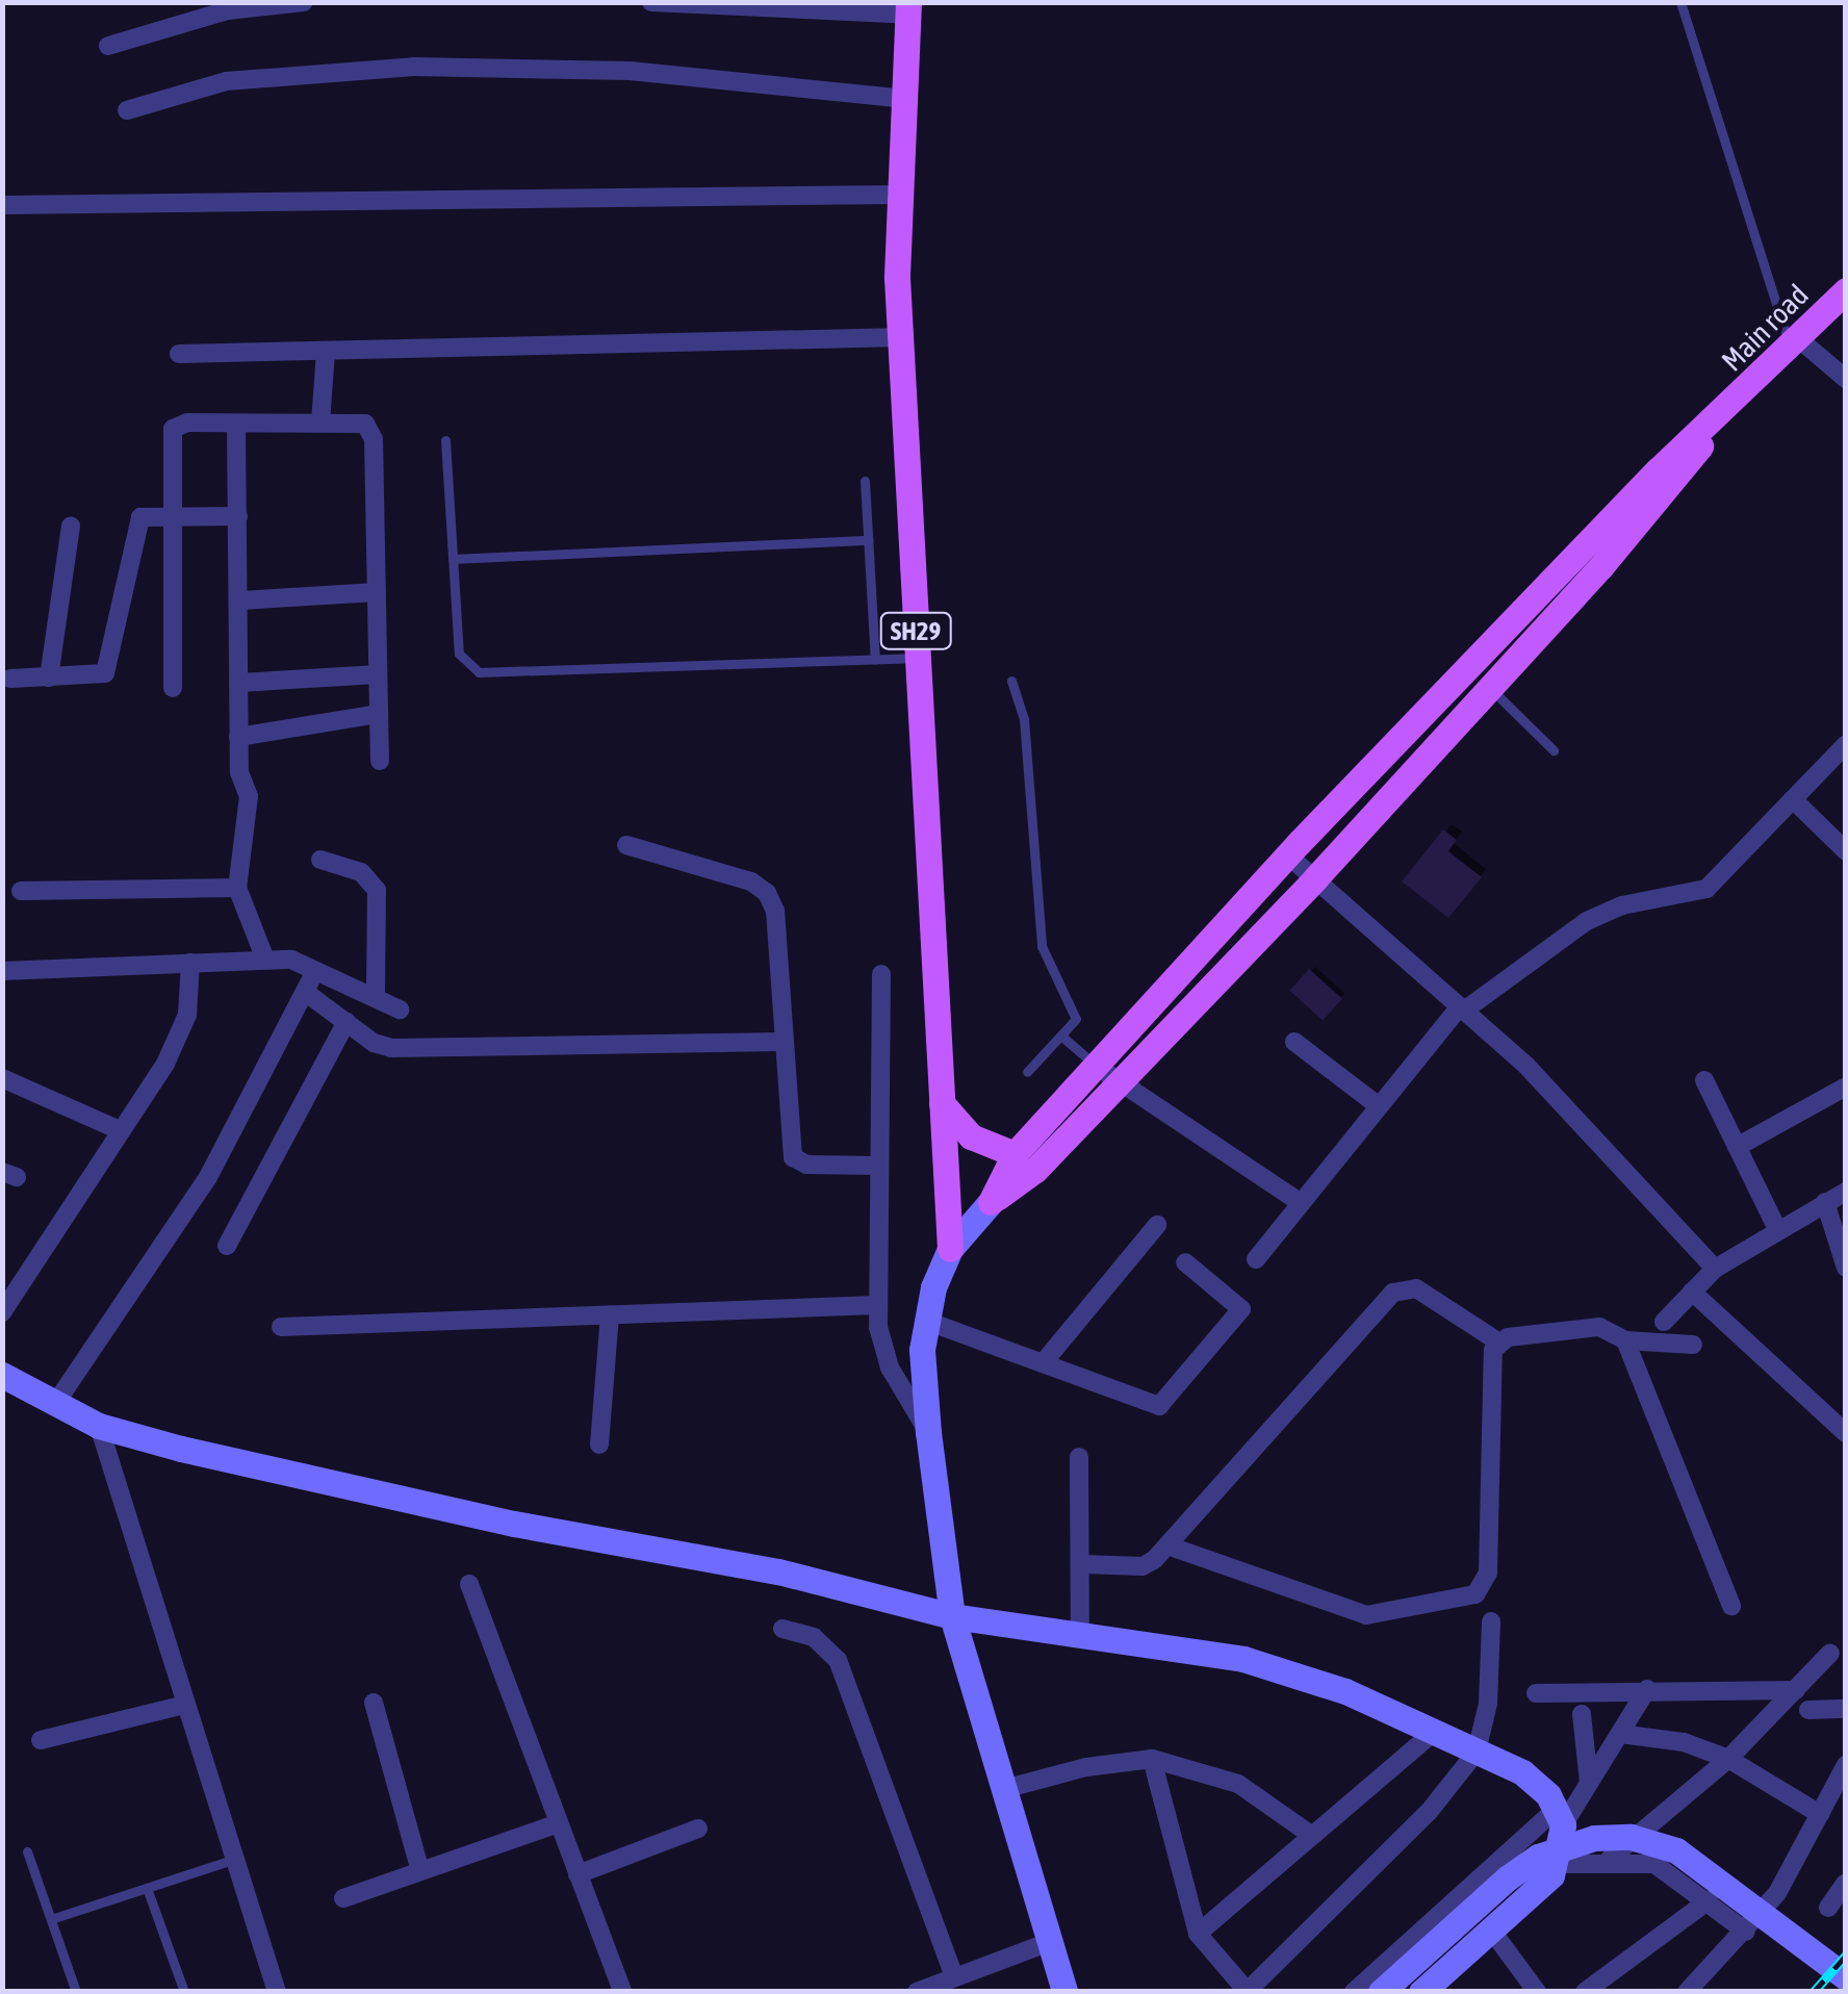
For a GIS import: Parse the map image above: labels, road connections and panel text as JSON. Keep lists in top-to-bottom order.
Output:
{
  "streets": {
    "main road": ["Main road", "SH29"]
  }
}
